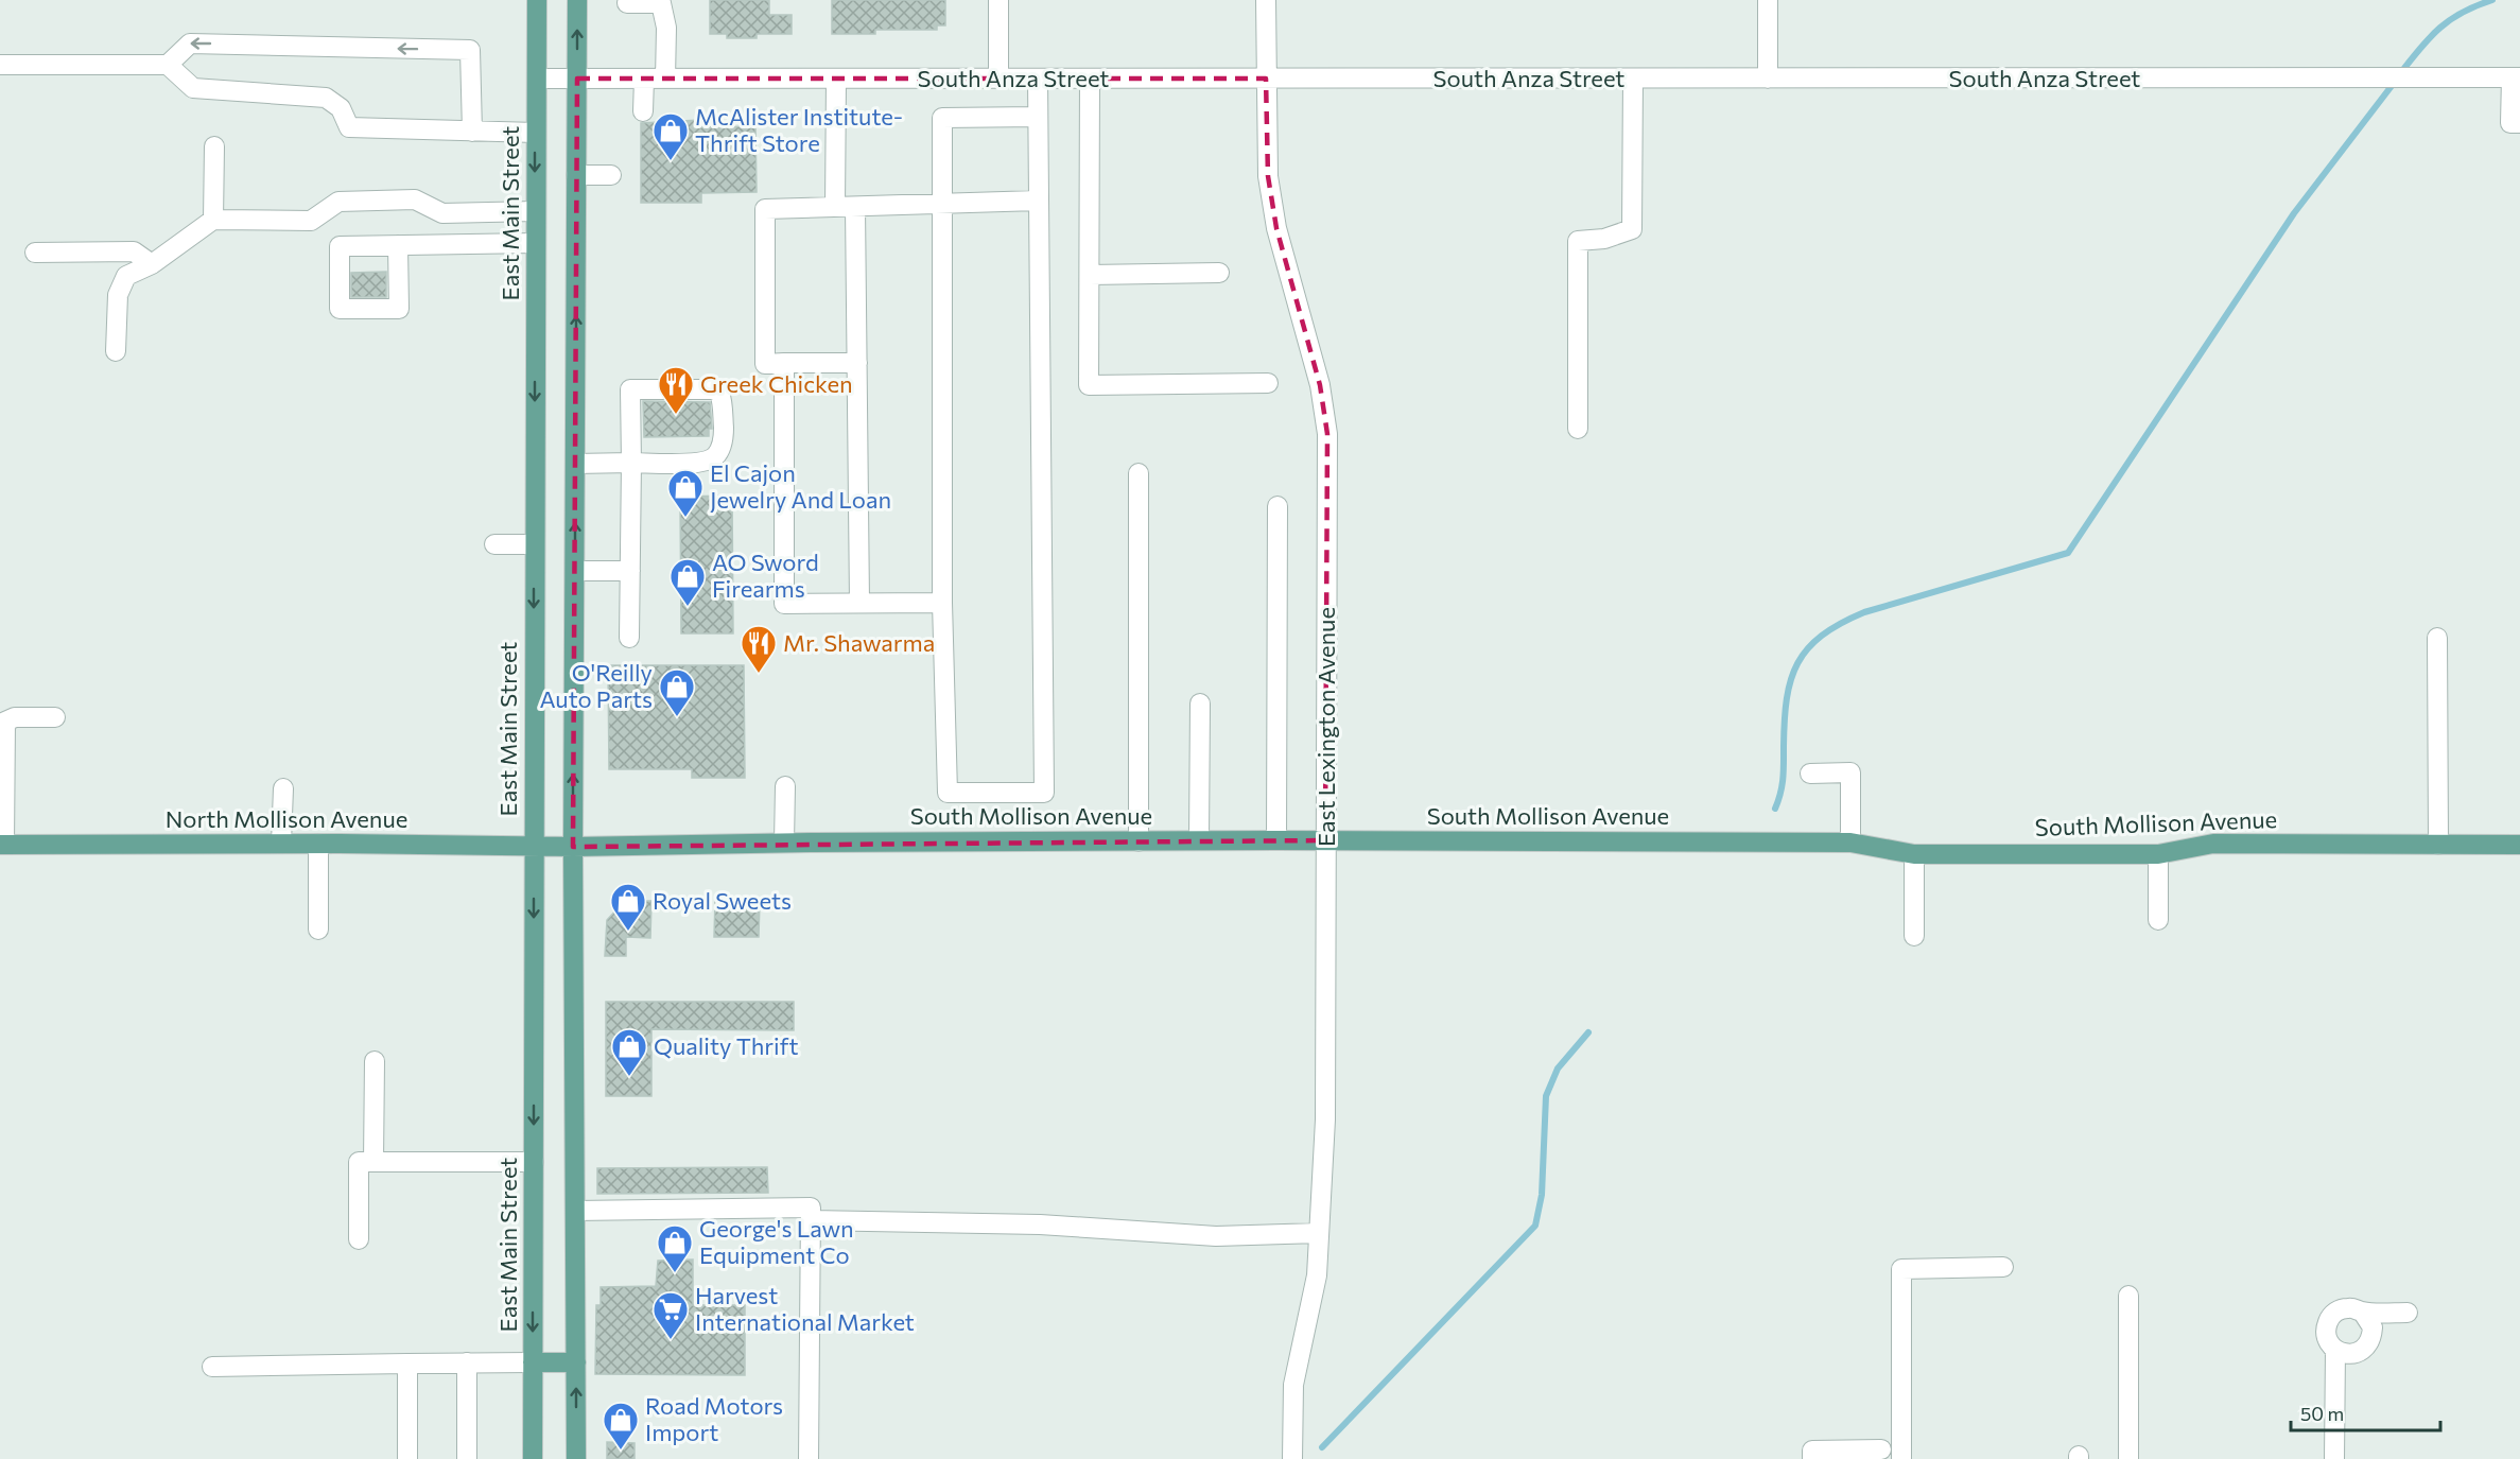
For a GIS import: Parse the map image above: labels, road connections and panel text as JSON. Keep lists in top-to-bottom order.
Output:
{
  "streets": {
    "main road": ["East Main Street", "South Mollison Avenue", "North Mollison Avenue"],
    "street": ["South Anza Street", "East Lexington Avenue"]
  },
  "crossings": [
    ["South Anza Street", "East Main Street"],
    ["South Anza Street", "East Lexington Avenue"],
    ["East Main Street", "North Mollison Avenue"],
    ["East Lexington Avenue", "South Mollison Avenue"],
    ["South Mollison Avenue", "North Mollison Avenue"]
  ],
  "places": {
    "shop": [
      "McAlister Institute- Thrift Store",
      "El Cajon Jewelry And Loan",
      "AO Sword Firearms",
      "O'Reilly Auto Parts",
      "Royal Sweets",
      "Quality Thrift",
      "George's Lawn Equipment Co",
      "Road Motors Import"
    ],
    "restaurant": ["Greek Chicken", "Mr. Shawarma"],
    "supermarket": ["Harvest International Market"]
  },
  "scale_bar": "50 m"
}
